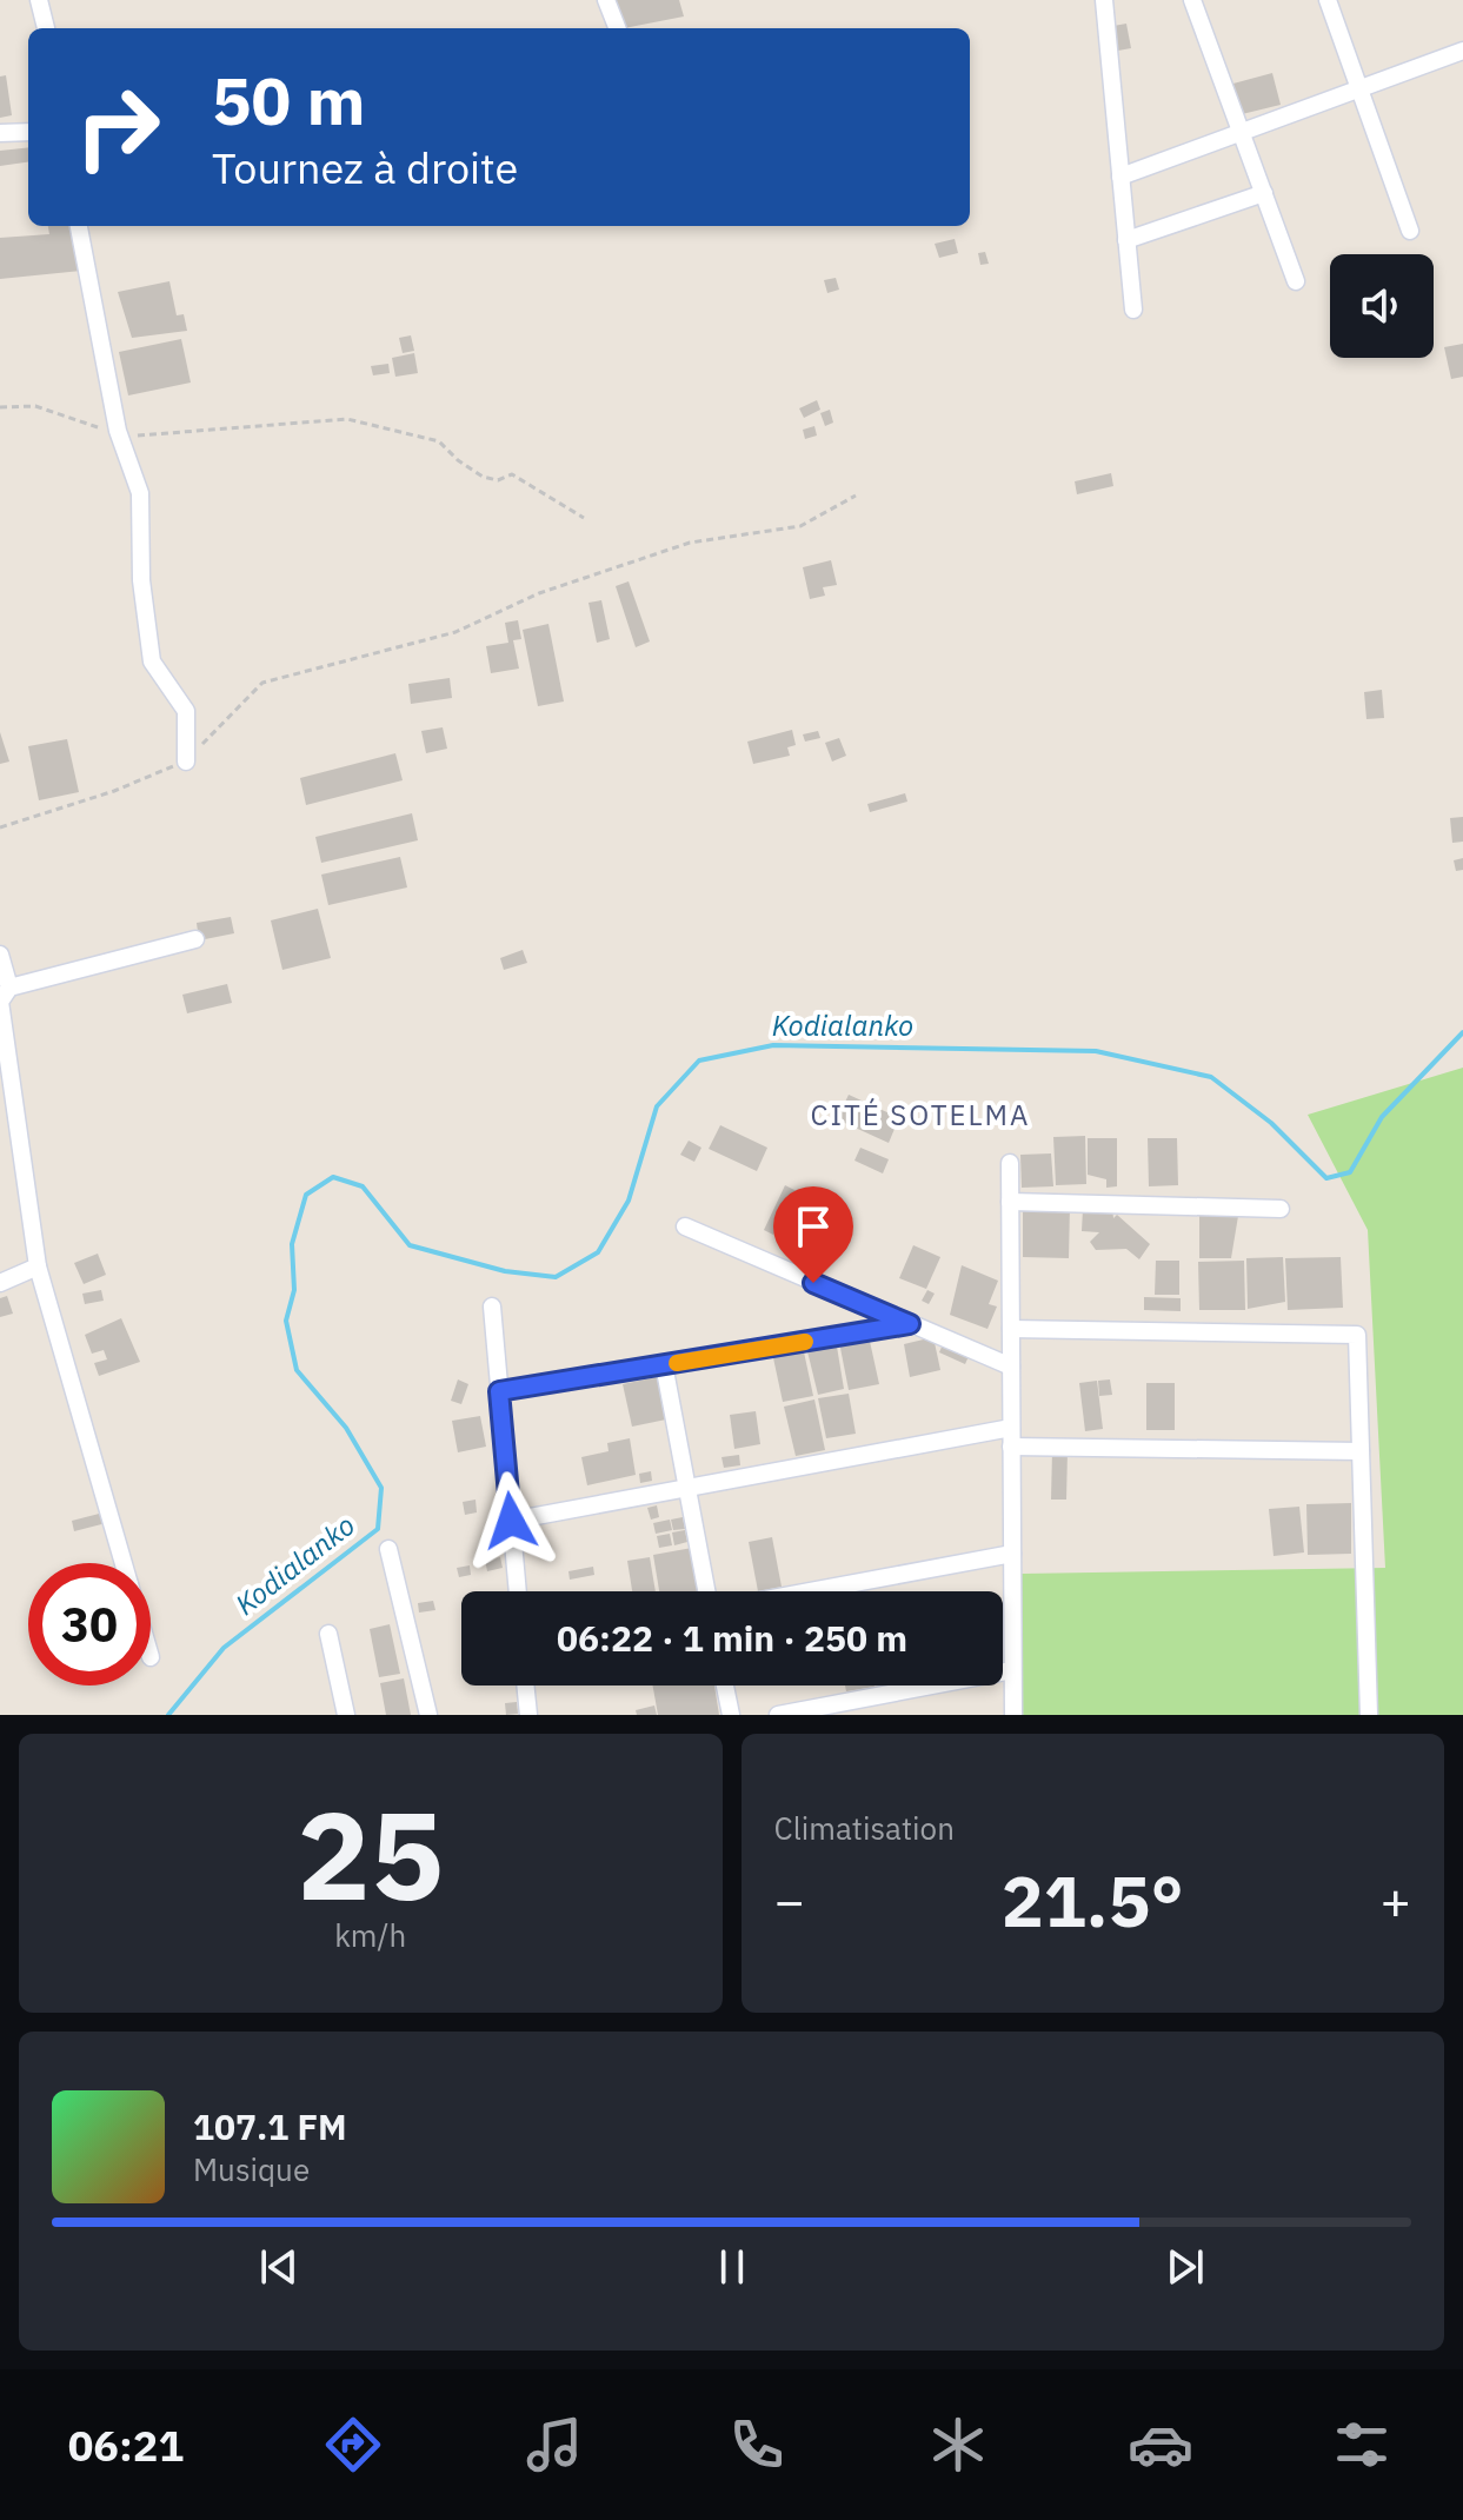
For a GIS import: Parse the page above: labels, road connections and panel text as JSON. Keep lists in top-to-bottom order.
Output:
{
  "districts": ["CITÉ SOTELMA"],
  "water": ["Kodialanko"],
  "page": {
    "turn": ["50 m", "Tournez à droite"],
    "limit": "30",
    "trip": "06:22 · 1 min · 250 m",
    "tile": [
      ["25", "km/h"],
      "Climatisation"
    ],
    "heat": ["−", "21.5°", "+"],
    "song": ["107.1 FM", "Musique"],
    "tabs": "06:21"
  }
}
